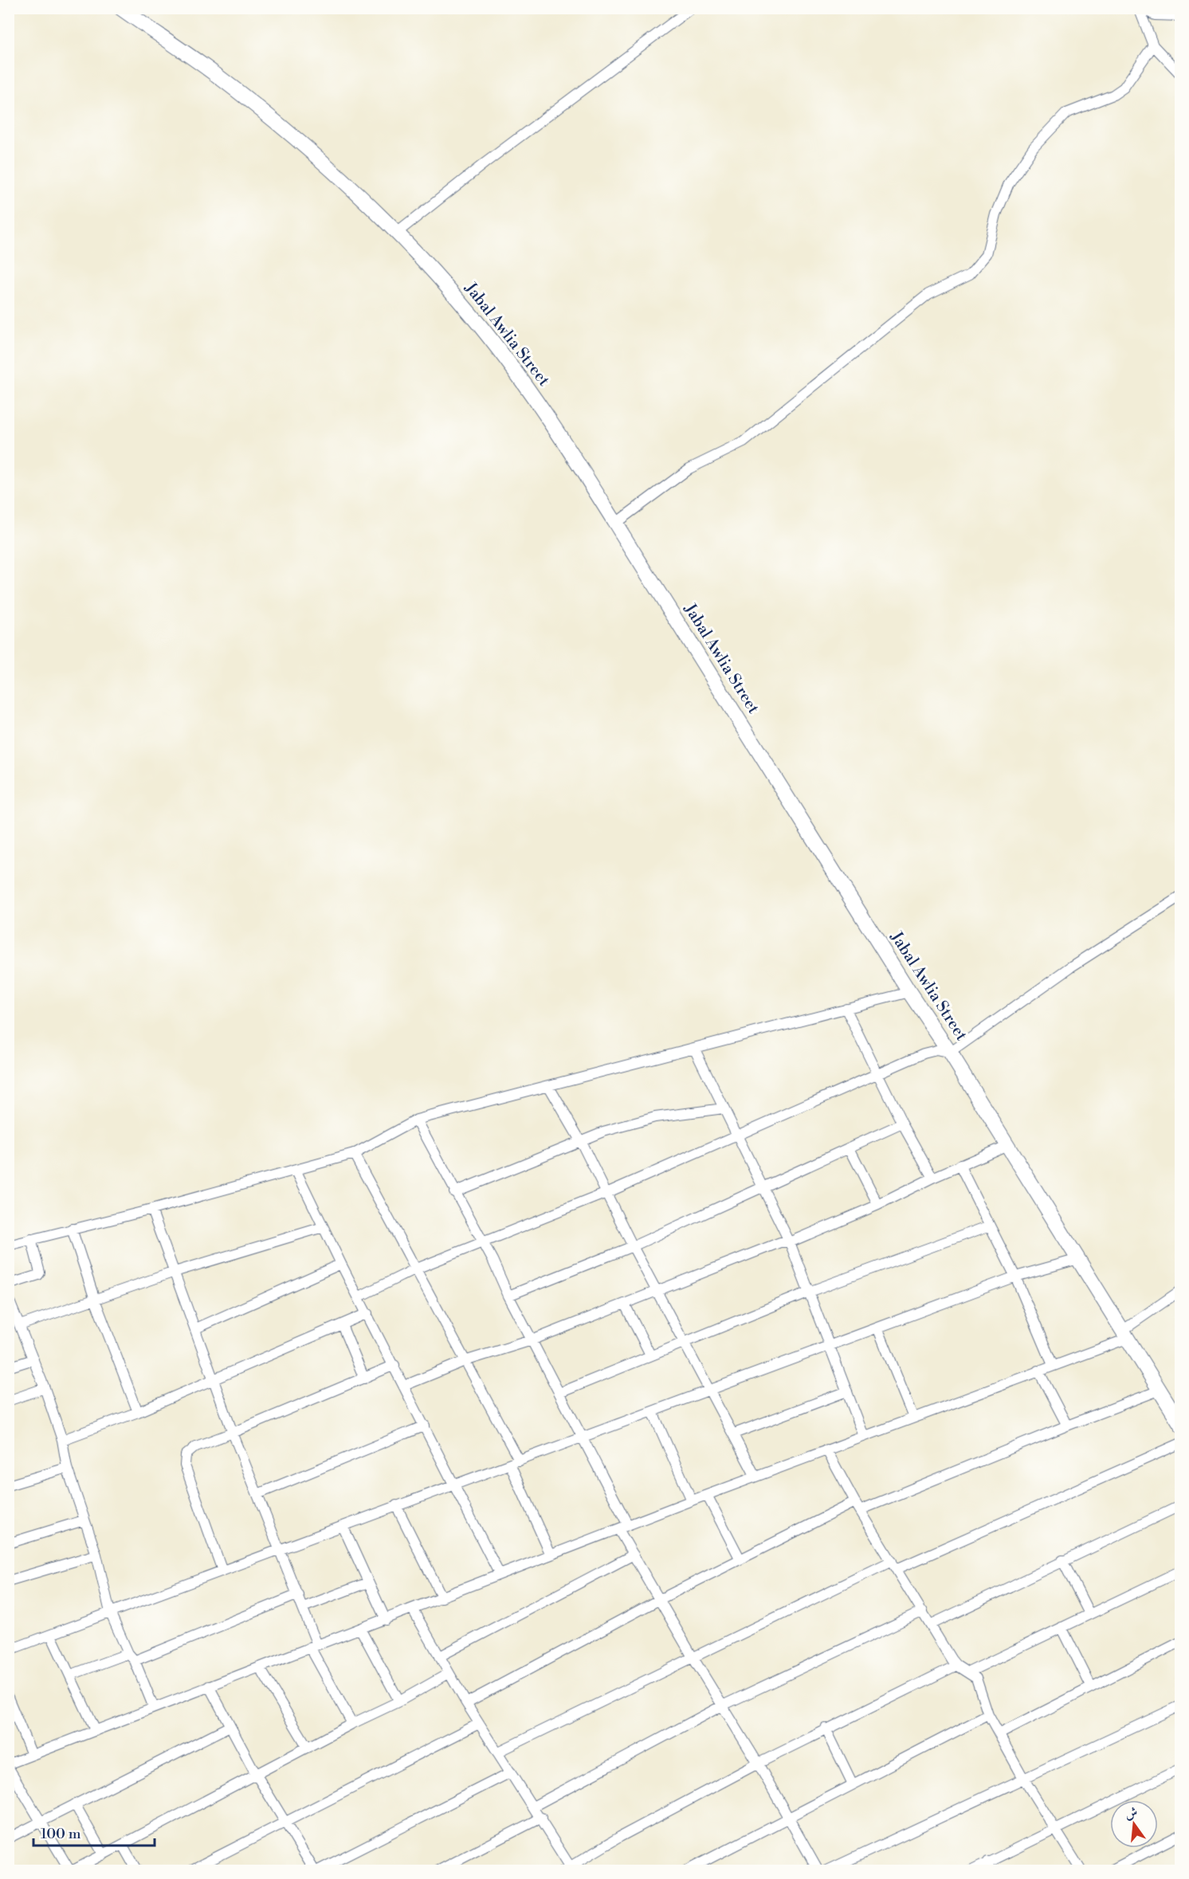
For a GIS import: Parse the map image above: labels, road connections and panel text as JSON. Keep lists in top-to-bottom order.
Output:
{
  "streets": {
    "highway": ["Jabal Awlia Street"]
  },
  "scale_bar": "100 m",
  "north": "top"
}
